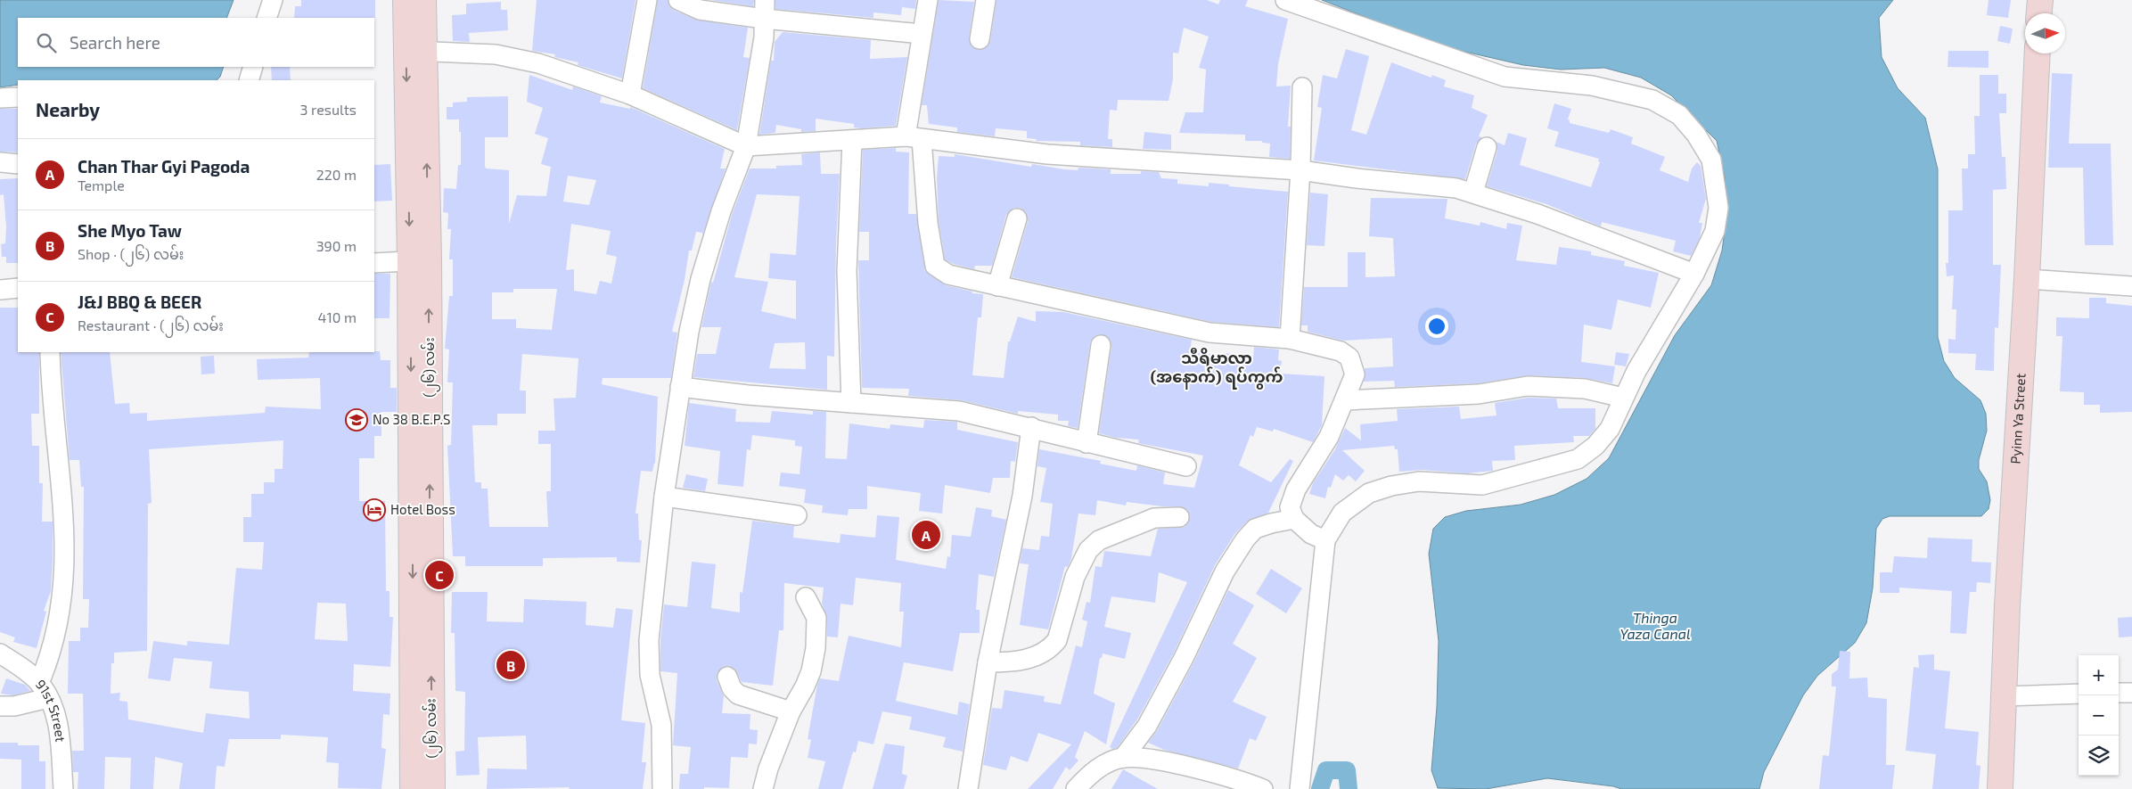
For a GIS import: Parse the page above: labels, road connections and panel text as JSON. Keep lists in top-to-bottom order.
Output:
{
  "streets": {
    "main road": ["(၂၆) လမ်း", "Pyinn Ya Street"],
    "street": ["91st Street"]
  },
  "districts": ["သီရိမာလာ (အနောက်) ရပ်ကွက်"],
  "water": ["Thinga Yaza Canal"],
  "places": {
    "school or university": ["No 38 B.E.P.S"],
    "hotel": ["Hotel Boss"]
  },
  "north": "right",
  "page": {
    "search": "Search here",
    "heading": ["Nearby", "3 results"],
    "list": [
      {
        "mark": "A",
        "name": "Chan Thar Gyi Pagoda",
        "note": "Temple",
        "value": "220 m"
      },
      {
        "mark": "B",
        "name": "She Myo Taw",
        "note": "Shop · (၂၆) လမ်း",
        "value": "390 m"
      },
      {
        "mark": "C",
        "name": "J&J BBQ & BEER",
        "note": "Restaurant · (၂၆) လမ်း",
        "value": "410 m"
      }
    ],
    "pins": ["A", "C", "B"],
    "map_buttons": ["+", "−"]
  }
}
